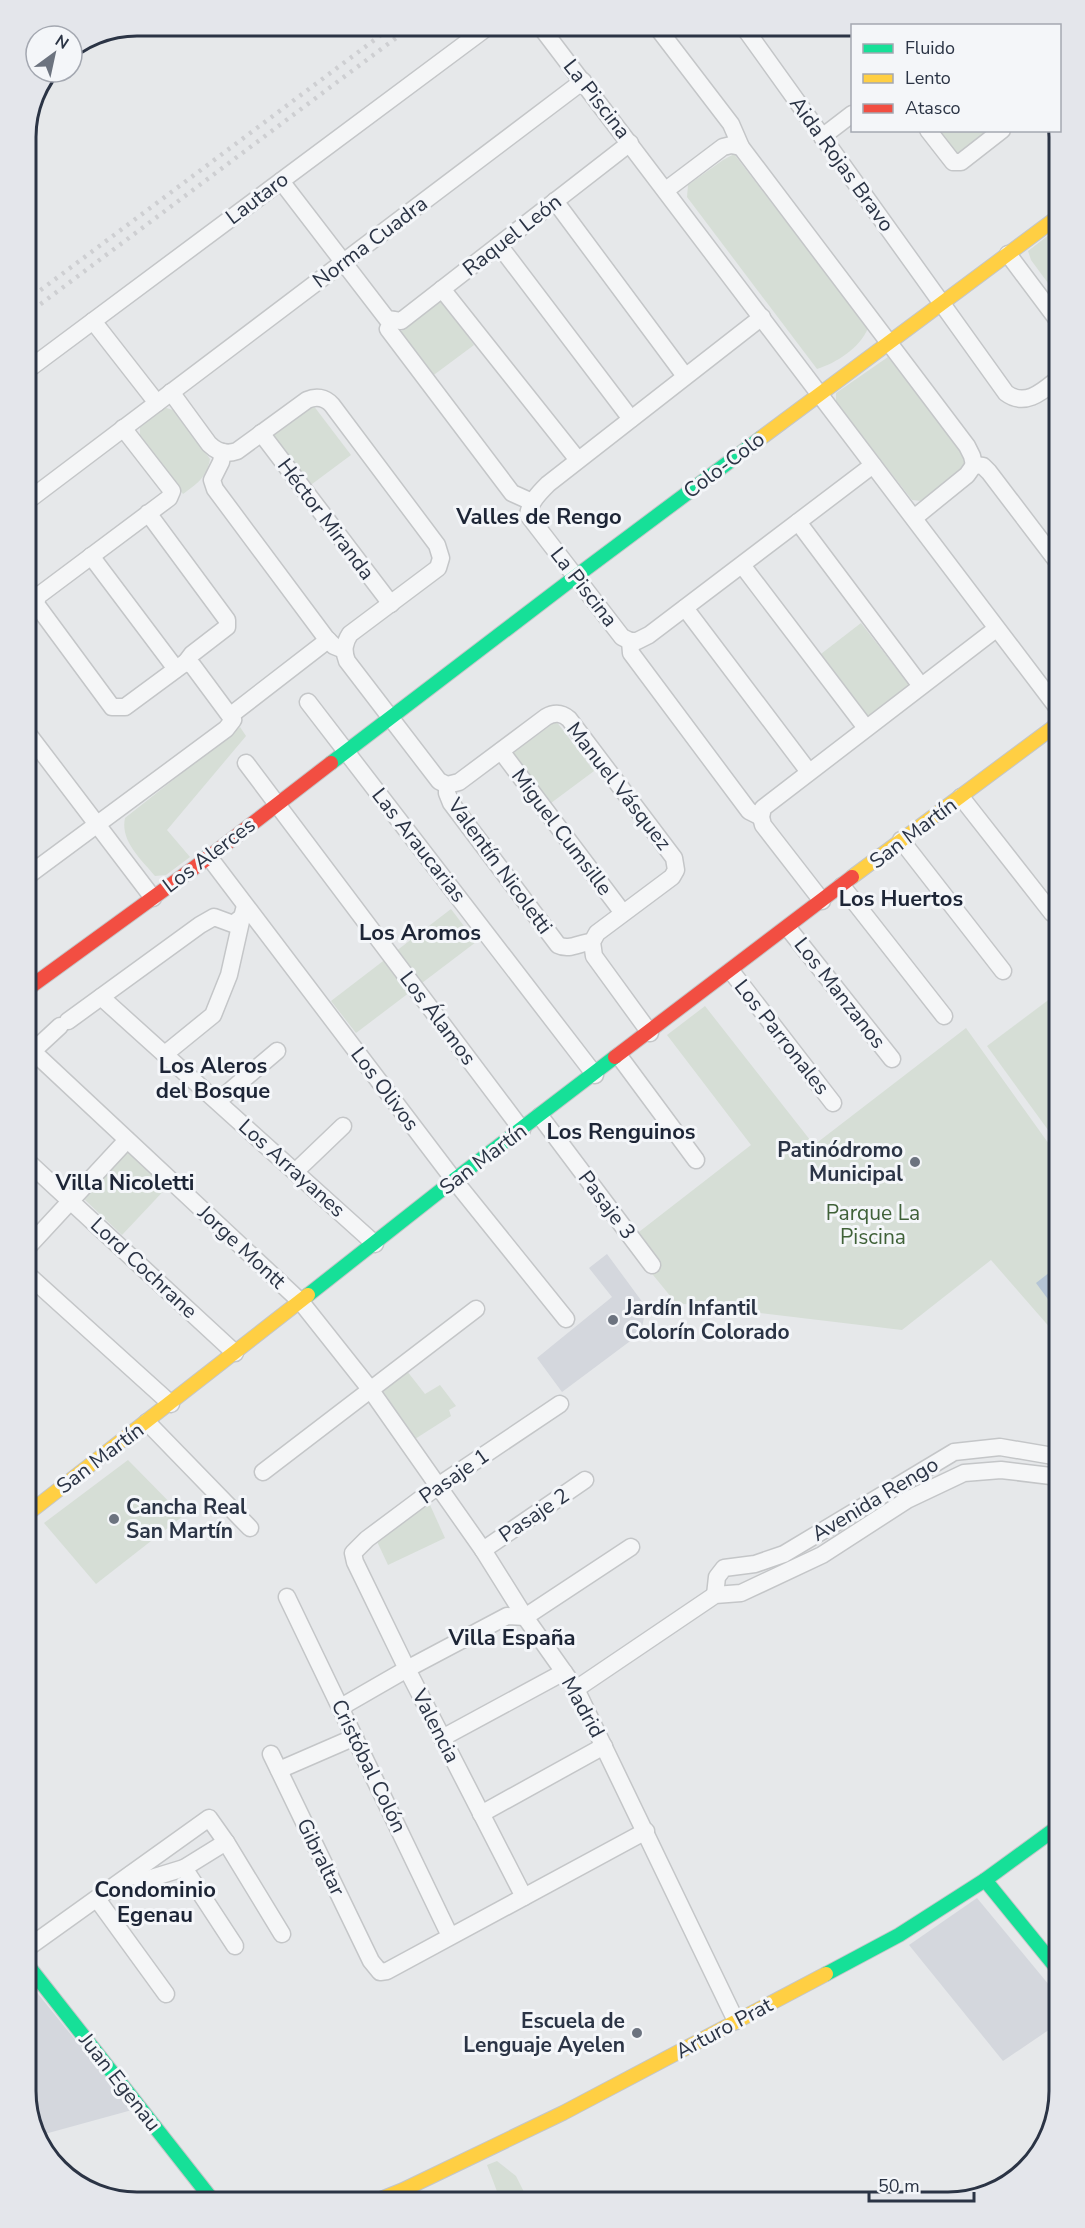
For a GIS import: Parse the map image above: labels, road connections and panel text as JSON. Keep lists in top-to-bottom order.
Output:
{
  "streets": {
    "street": [
      "La Piscina",
      "Aida Rojas Bravo",
      "Lautaro",
      "Raquel León",
      "Norma Cuadra",
      "Colo-Colo",
      "Héctor Miranda",
      "Manuel Vásquez",
      "Miguel Cumsille",
      "San Martín",
      "Las Araucarias",
      "Los Alerces",
      "Valentín Nicoletti",
      "Los Manzanos",
      "Los Álamos",
      "Los Parronales",
      "Los Olivos",
      "Los Arrayanes",
      "Pasaje 3",
      "Jorge Montt",
      "Lord Cochrane",
      "Pasaje 1",
      "Avenida Rengo",
      "Pasaje 2",
      "Madrid",
      "Valencia",
      "Cristóbal Colón",
      "Gibraltar",
      "Arturo Prat",
      "Juan Egenau"
    ]
  },
  "crossings": [
    ["La Piscina", "Raquel León"],
    ["La Piscina", "Norma Cuadra"],
    ["La Piscina", "Colo-Colo"],
    ["La Piscina", "San Martín"],
    ["Aida Rojas Bravo", "Colo-Colo"],
    ["Colo-Colo", "Los Alerces"],
    ["Manuel Vásquez", "Miguel Cumsille"],
    ["Manuel Vásquez", "Valentín Nicoletti"],
    ["San Martín", "Las Araucarias"],
    ["San Martín", "Los Manzanos"],
    ["San Martín", "Los Álamos"],
    ["San Martín", "Los Parronales"],
    ["San Martín", "Los Olivos"],
    ["San Martín", "Los Arrayanes"],
    ["San Martín", "Pasaje 3"],
    ["San Martín", "Jorge Montt"],
    ["San Martín", "Lord Cochrane"],
    ["San Martín", "Madrid"],
    ["Las Araucarias", "Los Alerces"],
    ["Los Alerces", "Los Álamos"],
    ["Los Alerces", "Los Olivos"],
    ["Jorge Montt", "Madrid"],
    ["Pasaje 1", "Madrid"],
    ["Pasaje 1", "Valencia"],
    ["Avenida Rengo", "Madrid"],
    ["Pasaje 2", "Madrid"],
    ["Madrid", "Arturo Prat"],
    ["Cristóbal Colón", "Gibraltar"]
  ],
  "districts": [
    "Valles de Rengo",
    "Los Huertos",
    "Los Aromos",
    "Los Aleros del Bosque",
    "Los Renguinos",
    "Villa Nicoletti",
    "Villa España",
    "Condominio Egenau"
  ],
  "parks": ["Parque La Piscina"],
  "places": [
    "Patinódromo Municipal",
    "Jardín Infantil Colorín Colorado",
    "Cancha Real San Martín",
    "Escuela de Lenguaje Ayelen"
  ],
  "legend": ["Fluido", "Lento", "Atasco"],
  "scale_bar": "50 m",
  "north": "top right"
}
